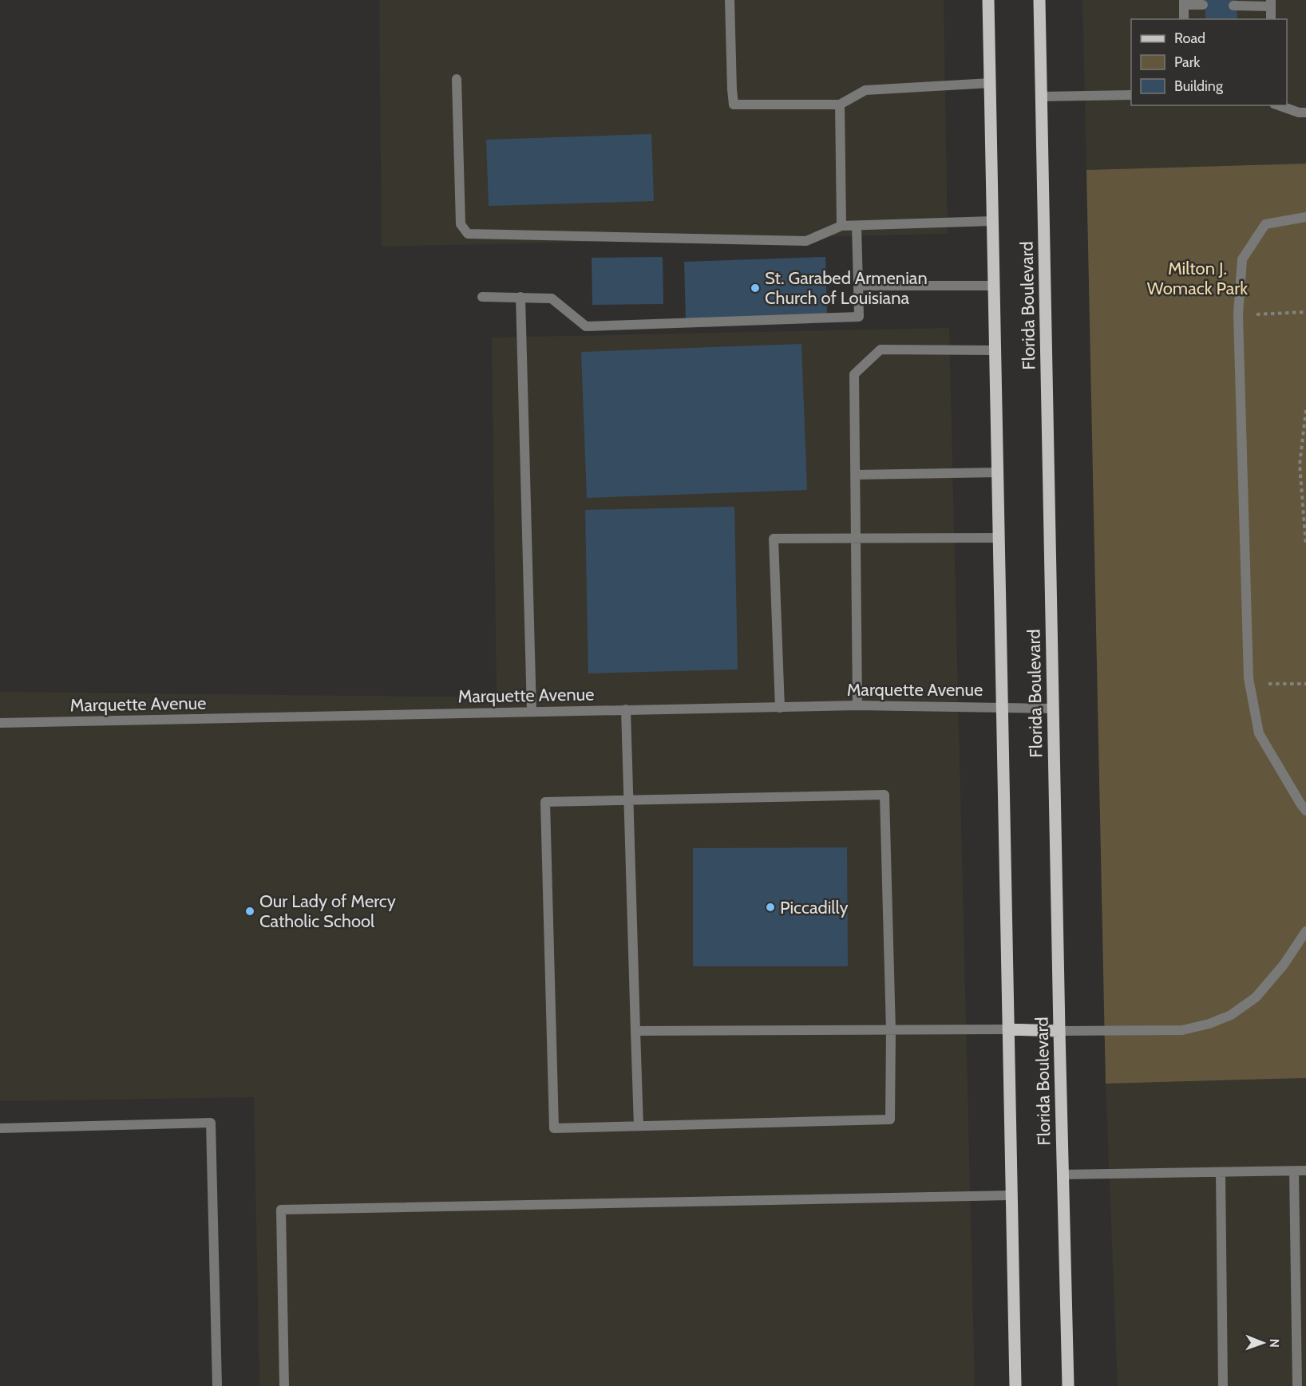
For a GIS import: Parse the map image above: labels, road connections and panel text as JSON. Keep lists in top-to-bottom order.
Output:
{
  "streets": {
    "main road": ["Florida Boulevard"],
    "street": ["Marquette Avenue"]
  },
  "crossings": [
    ["Florida Boulevard", "Marquette Avenue"]
  ],
  "parks": ["Milton J. Womack Park"],
  "places": ["St. Garabed Armenian Church of Louisiana", "Piccadilly", "Our Lady of Mercy Catholic School"],
  "legend": ["Road", "Park", "Building"],
  "north": "right"
}
